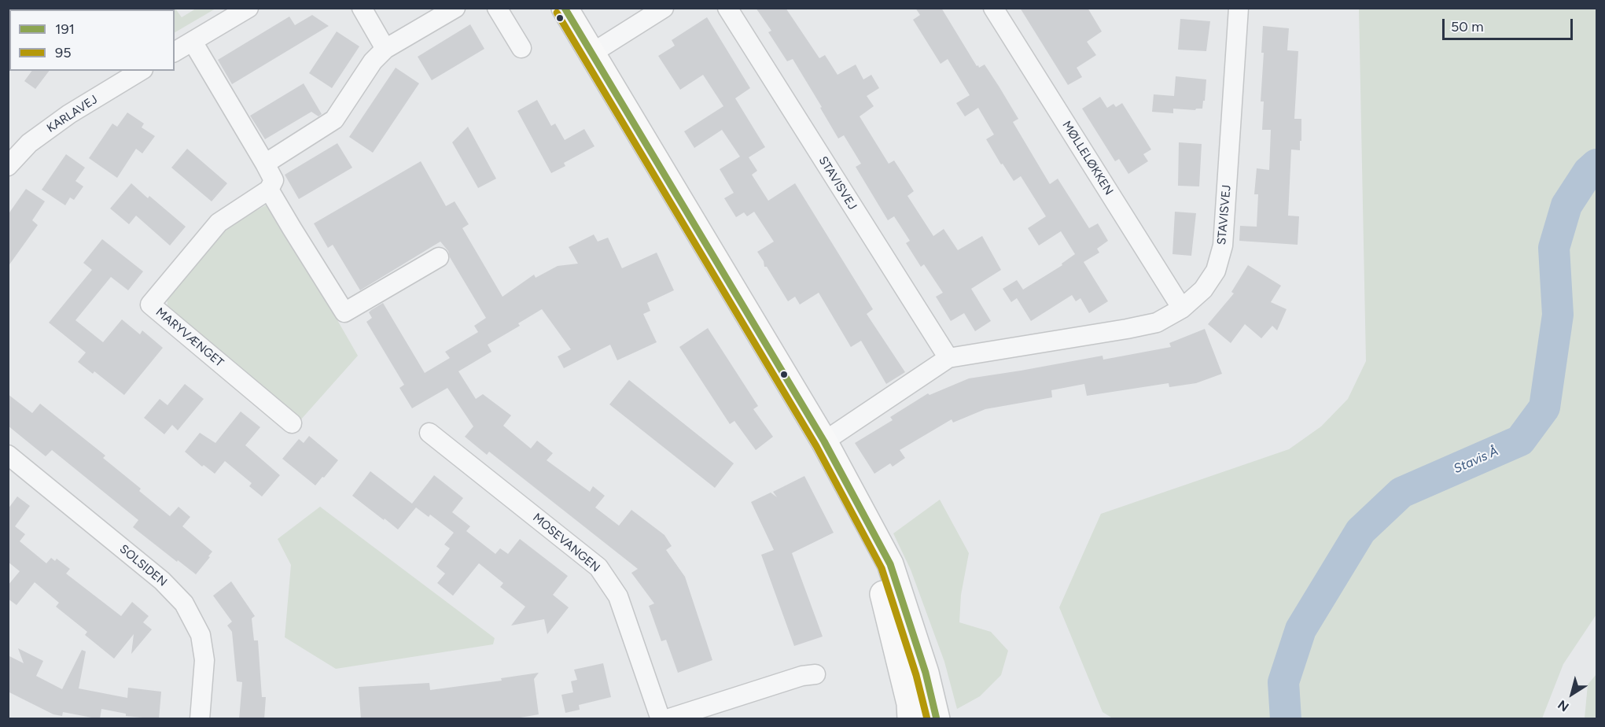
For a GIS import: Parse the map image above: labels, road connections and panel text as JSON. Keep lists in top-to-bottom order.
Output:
{
  "streets": {
    "street": [
      "KARLAVEJ",
      "MØLLELØKKEN",
      "STAVISVEJ",
      "MARYVÆNGET",
      "MOSEVANGEN",
      "SOLSIDEN"
    ]
  },
  "crossings": [
    ["MØLLELØKKEN", "STAVISVEJ"]
  ],
  "water": ["Stavis Å"],
  "lines": ["transit line 191", "transit line 95"],
  "legend": ["191", "95"],
  "scale_bar": "50 m",
  "north": "bottom left"
}
